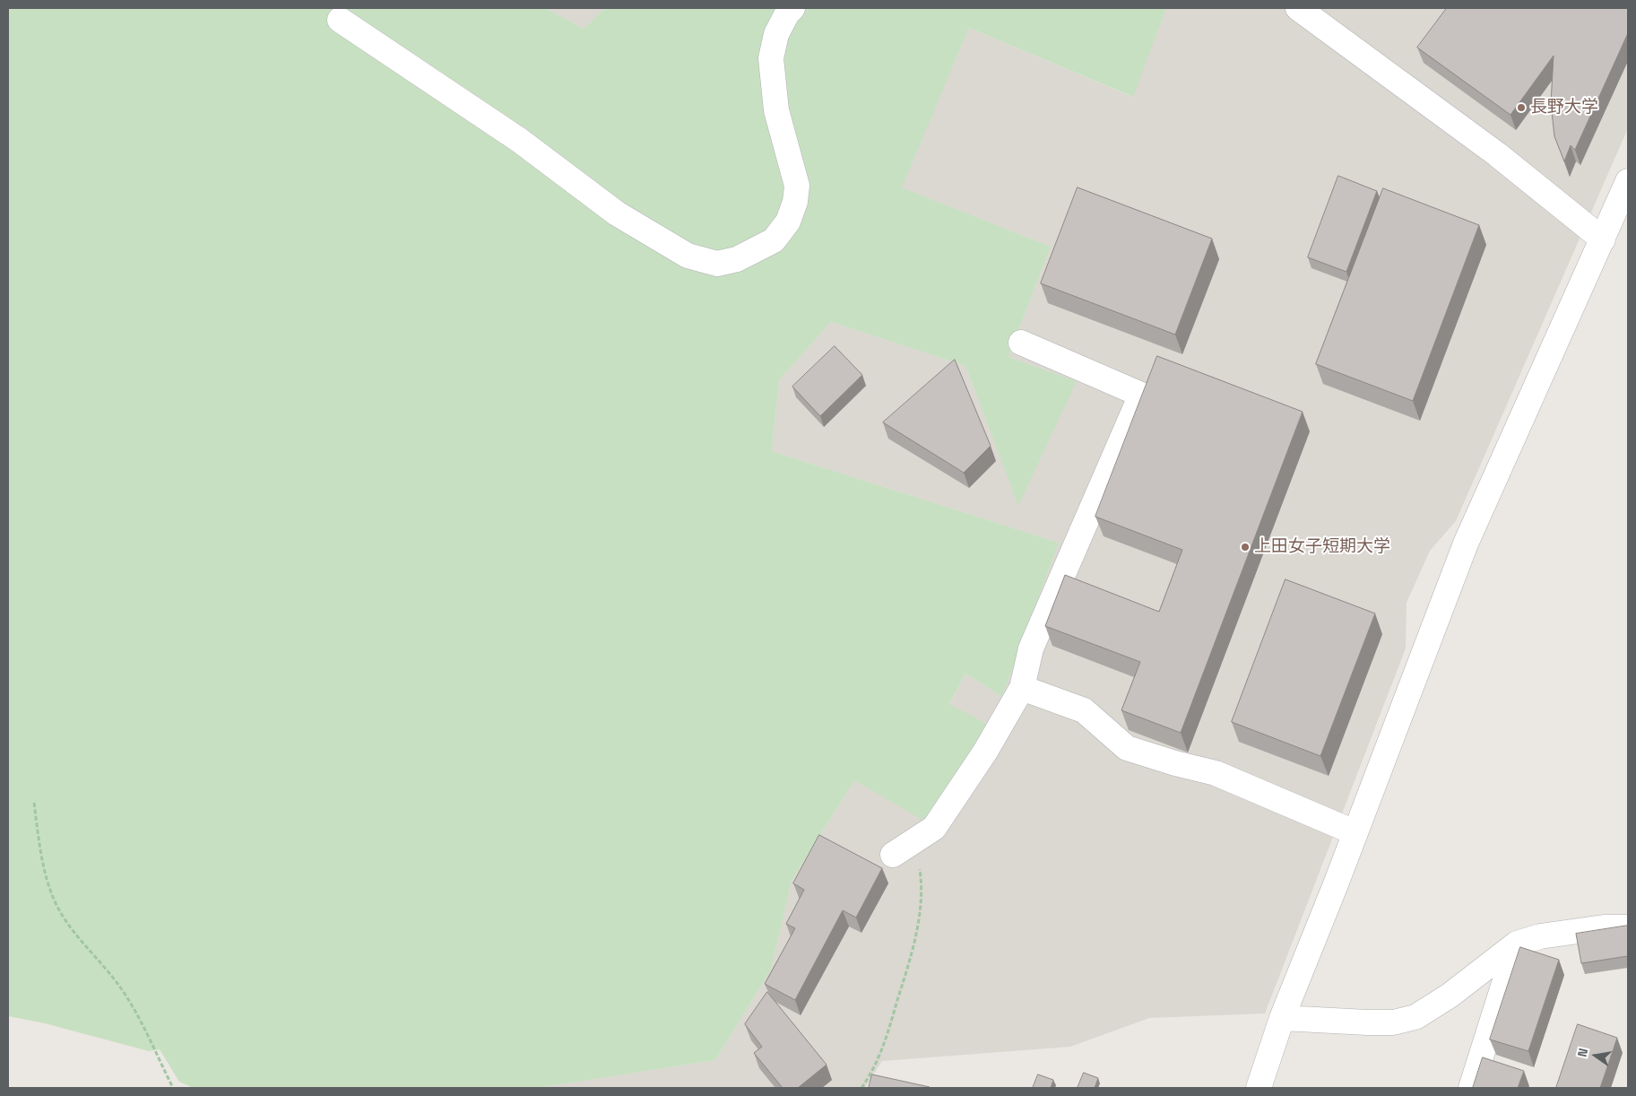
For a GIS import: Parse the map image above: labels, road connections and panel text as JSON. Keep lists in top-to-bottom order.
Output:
{
  "places": ["長野大学", "上田女子短期大学"],
  "north": "left"
}
